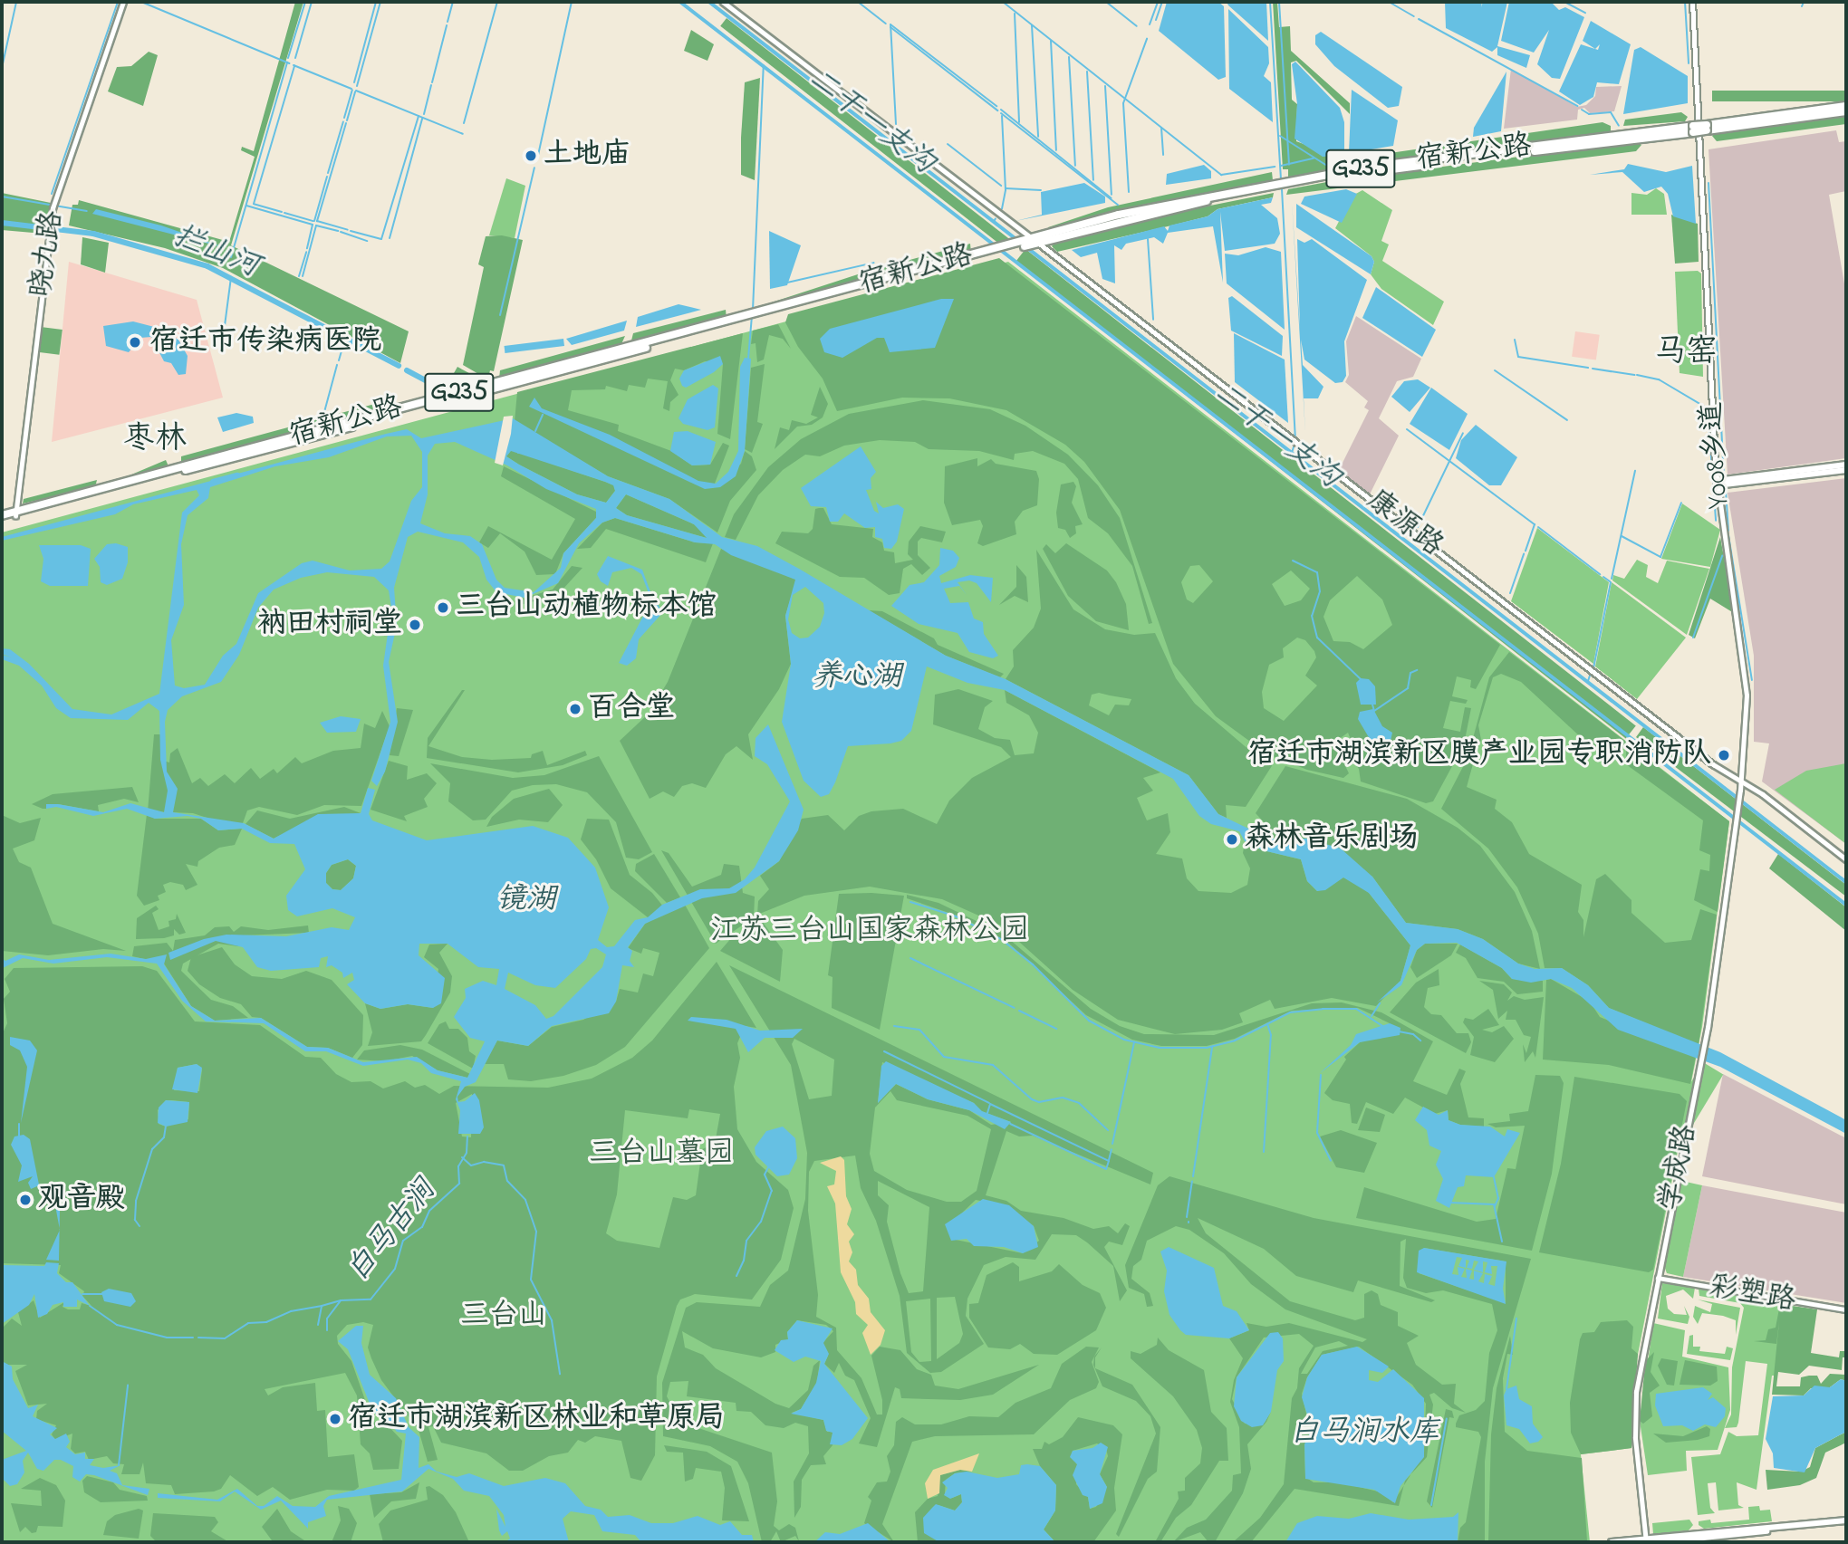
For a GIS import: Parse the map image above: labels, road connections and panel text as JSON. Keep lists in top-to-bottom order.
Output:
{
  "streets": {
    "highway": ["宿新公路", "G235"],
    "street": [
      "晓九路",
      "Y008乡道",
      "康源路",
      "学成路",
      "彩塑路"
    ]
  },
  "crossings": [
    ["宿新公路", "晓九路"],
    ["宿新公路", "Y008乡道"],
    ["宿新公路", "康源路"],
    ["Y008乡道", "康源路"],
    ["Y008乡道", "学成路"],
    ["学成路", "彩塑路"]
  ],
  "districts": ["马窑", "枣林"],
  "water": [
    "二干一支沟",
    "拦山河",
    "养心湖",
    "镜湖",
    "白马古涧",
    "白马涧水库"
  ],
  "parks": ["江苏三台山国家森林公园", "三台山墓园", "三台山"],
  "places": [
    "土地庙",
    "宿迁市传染病医院",
    "三台山动植物标本馆",
    "衲田村祠堂",
    "百合堂",
    "宿迁市湖滨新区膜产业园专职消防队",
    "森林音乐剧场",
    "观音殿",
    "宿迁市湖滨新区林业和草原局"
  ]
}
